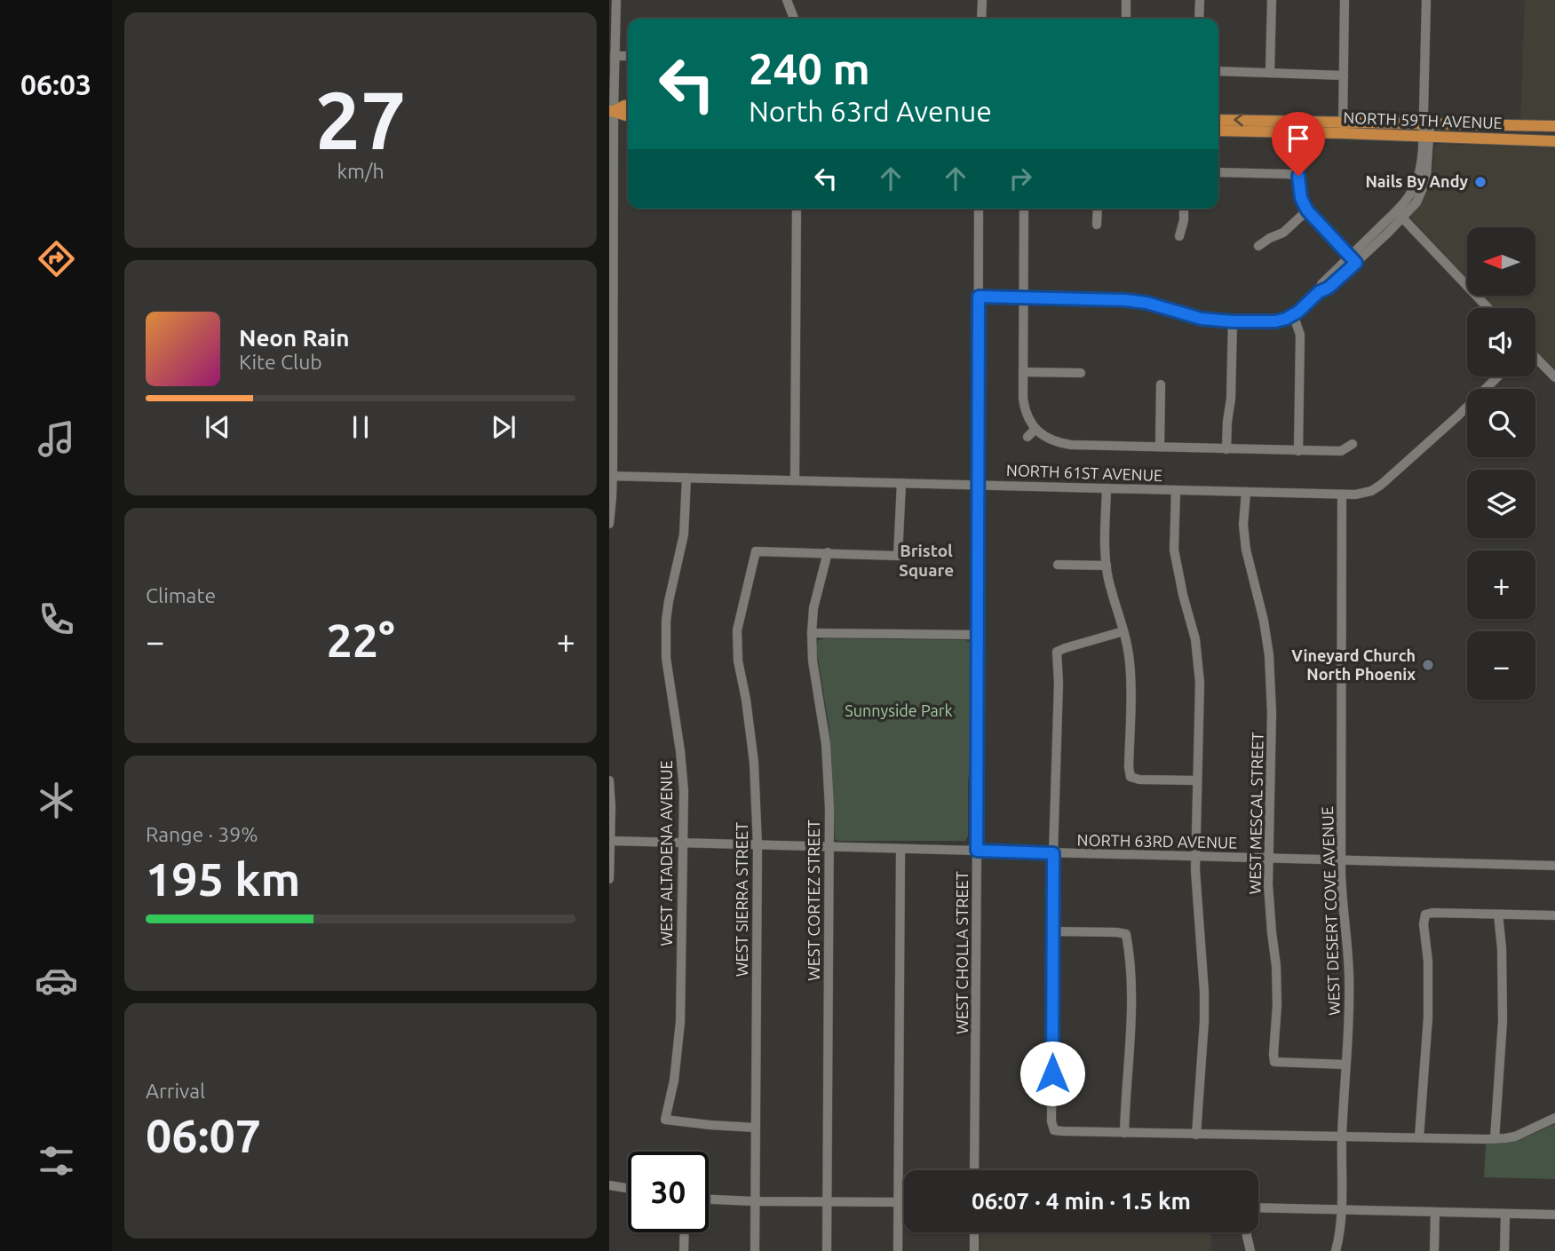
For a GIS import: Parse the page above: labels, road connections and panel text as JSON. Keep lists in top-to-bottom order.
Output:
{
  "streets": {
    "main road": ["NORTH 59TH AVENUE"],
    "street": [
      "NORTH 61ST AVENUE",
      "WEST MESCAL STREET",
      "NORTH 63RD AVENUE",
      "WEST ALTADENA AVENUE",
      "WEST SIERRA STREET",
      "WEST CORTEZ STREET",
      "WEST DESERT COVE AVENUE",
      "WEST CHOLLA STREET"
    ]
  },
  "crossings": [
    ["NORTH 61ST AVENUE", "WEST MESCAL STREET"],
    ["NORTH 61ST AVENUE", "WEST ALTADENA AVENUE"],
    ["NORTH 61ST AVENUE", "WEST DESERT COVE AVENUE"],
    ["NORTH 61ST AVENUE", "WEST CHOLLA STREET"],
    ["WEST MESCAL STREET", "NORTH 63RD AVENUE"],
    ["WEST MESCAL STREET", "WEST DESERT COVE AVENUE"],
    ["NORTH 63RD AVENUE", "WEST ALTADENA AVENUE"],
    ["NORTH 63RD AVENUE", "WEST SIERRA STREET"],
    ["NORTH 63RD AVENUE", "WEST CORTEZ STREET"],
    ["NORTH 63RD AVENUE", "WEST DESERT COVE AVENUE"],
    ["NORTH 63RD AVENUE", "WEST CHOLLA STREET"],
    ["WEST ALTADENA AVENUE", "WEST SIERRA STREET"],
    ["WEST SIERRA STREET", "WEST CORTEZ STREET"]
  ],
  "districts": ["Bristol Square"],
  "parks": ["Sunnyside Park"],
  "places": ["Nails By Andy", "Vineyard Church North Phoenix"],
  "north": "left",
  "page": {
    "tabs": "06:03",
    "tile": [
      ["27", "km/h"],
      "Climate",
      ["Range · 39%", "195 km"],
      ["Arrival", "06:07"]
    ],
    "turn": ["240 m", "North 63rd Avenue"],
    "map_buttons": ["+", "−"],
    "song": ["Neon Rain", "Kite Club"],
    "heat": ["−", "22°", "+"],
    "limit": "30",
    "trip": "06:07 · 4 min · 1.5 km"
  }
}
